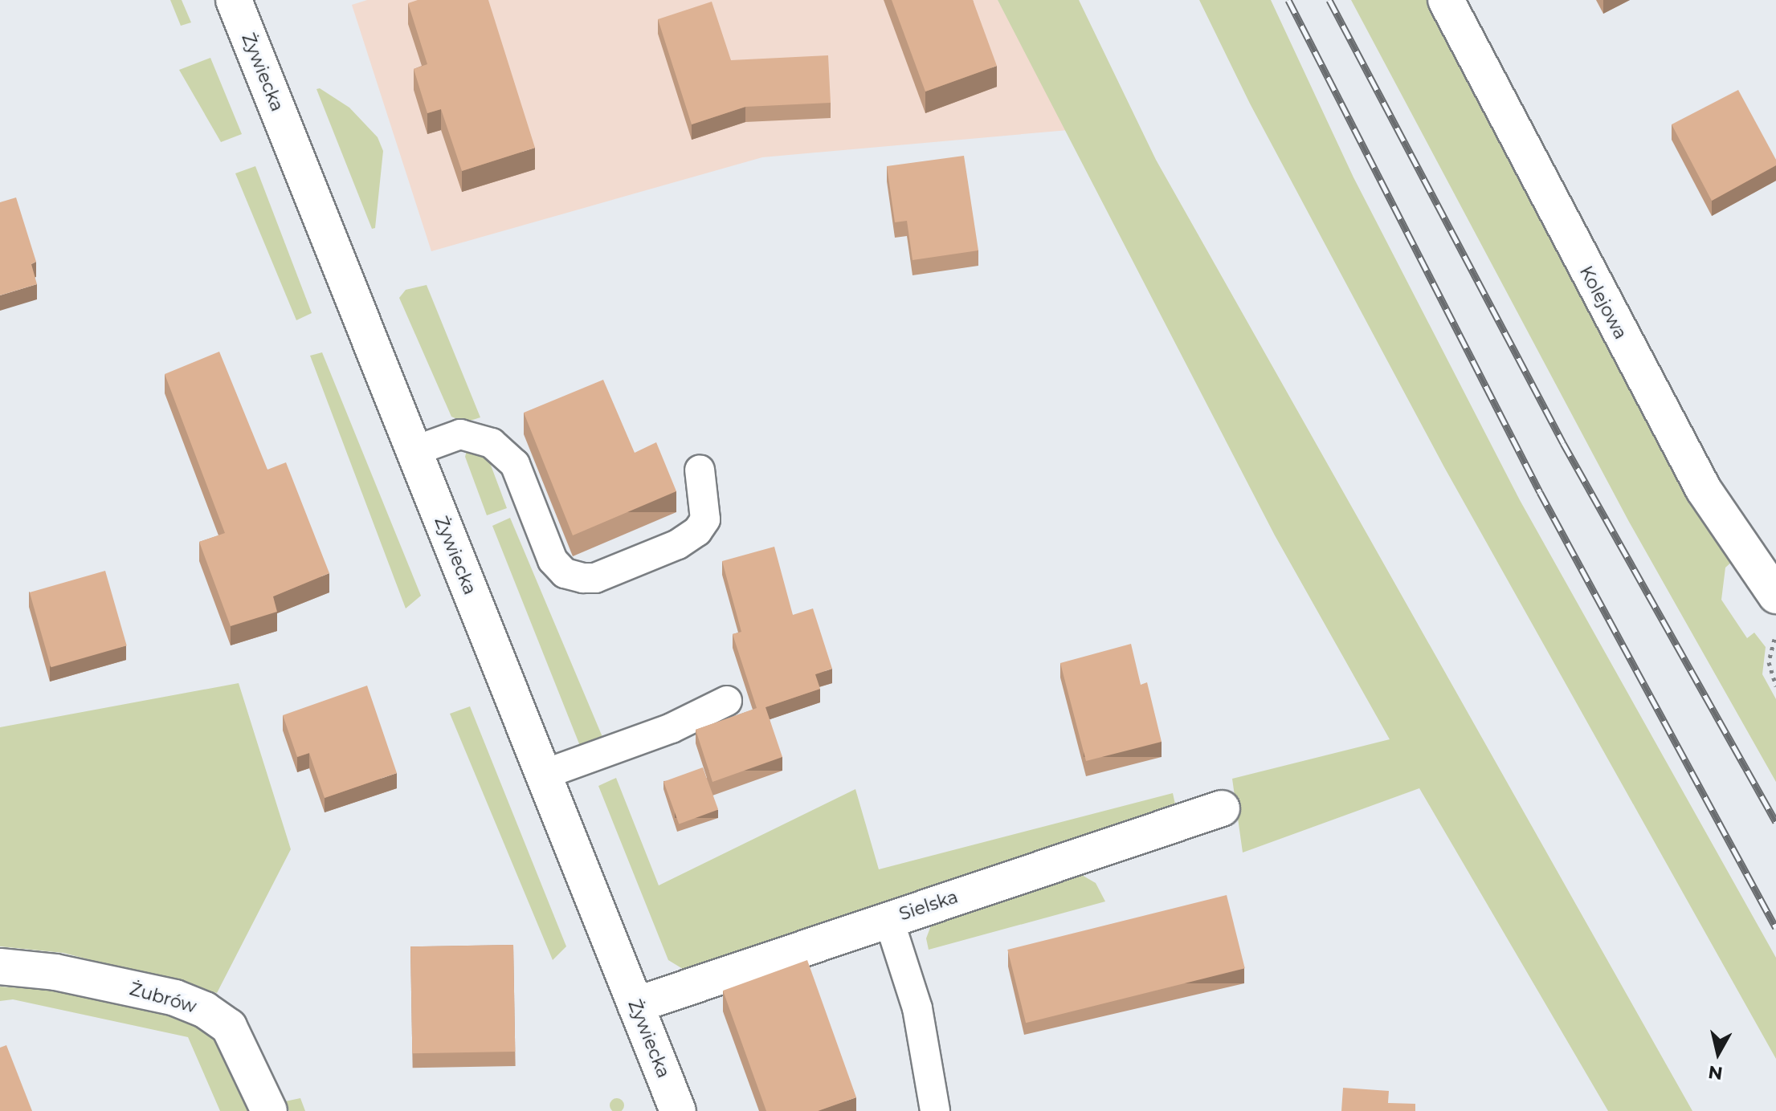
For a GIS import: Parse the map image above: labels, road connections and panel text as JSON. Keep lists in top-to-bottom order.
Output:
{
  "streets": {
    "street": [
      "Żywiecka",
      "Kolejowa",
      "Sielska",
      "Żubrów"
    ]
  },
  "crossings": [
    ["Żywiecka", "Sielska"]
  ],
  "north": "bottom"
}
